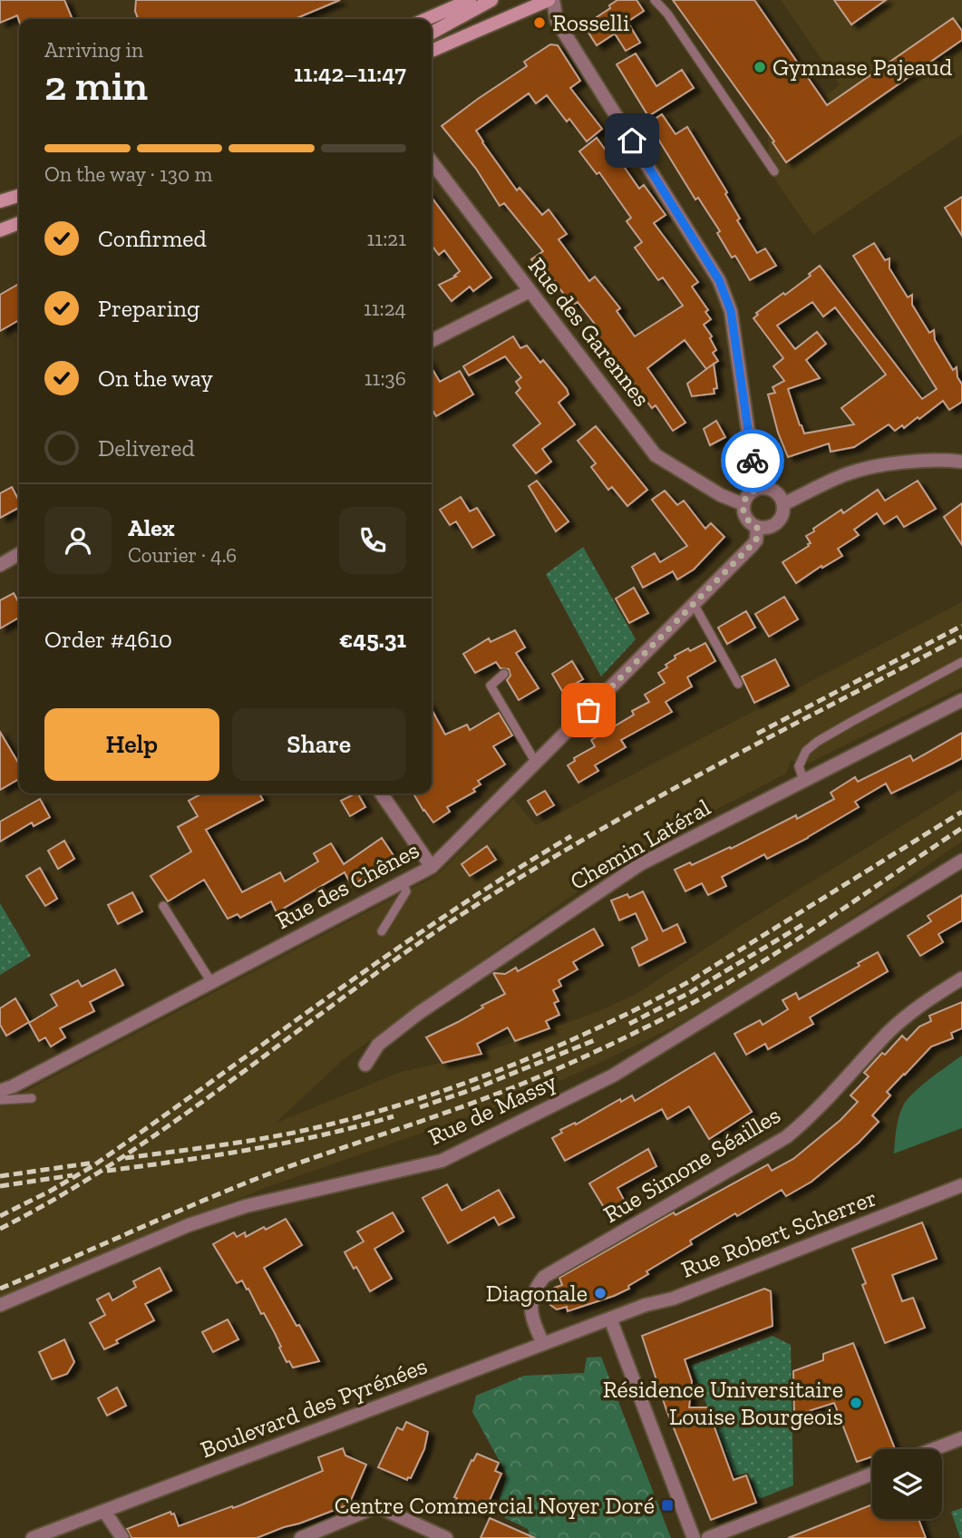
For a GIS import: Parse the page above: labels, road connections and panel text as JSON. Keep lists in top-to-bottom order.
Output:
{
  "streets": {
    "street": [
      "Rue des Garennes",
      "Chemin Latéral",
      "Rue des Chênes",
      "Rue de Massy",
      "Rue Simone Séailles",
      "Rue Robert Scherrer",
      "Boulevard des Pyrénées"
    ]
  },
  "crossings": [
    ["Rue des Garennes", "Rue des Chênes"],
    ["Rue Simone Séailles", "Boulevard des Pyrénées"],
    ["Rue Robert Scherrer", "Boulevard des Pyrénées"]
  ],
  "places": {
    "other": [
      "Rosselli",
      "Gymnase Pajeaud",
      "Diagonale",
      "Résidence Universitaire Louise Bourgeois"
    ],
    "transit": ["Centre Commercial Noyer Doré"]
  },
  "page": {
    "heading": ["2 min", "Arriving in", "11:42–11:47"],
    "panel": [
      "Alex",
      "Courier · 4.6",
      "Order #4610",
      "€45.31"
    ],
    "bar": "On the way · 130 m",
    "list": [
      ["Confirmed", "11:21"],
      ["Preparing", "11:24"],
      ["On the way", "11:36"],
      "Delivered"
    ],
    "buttons": ["Help", "Share"]
  }
}
